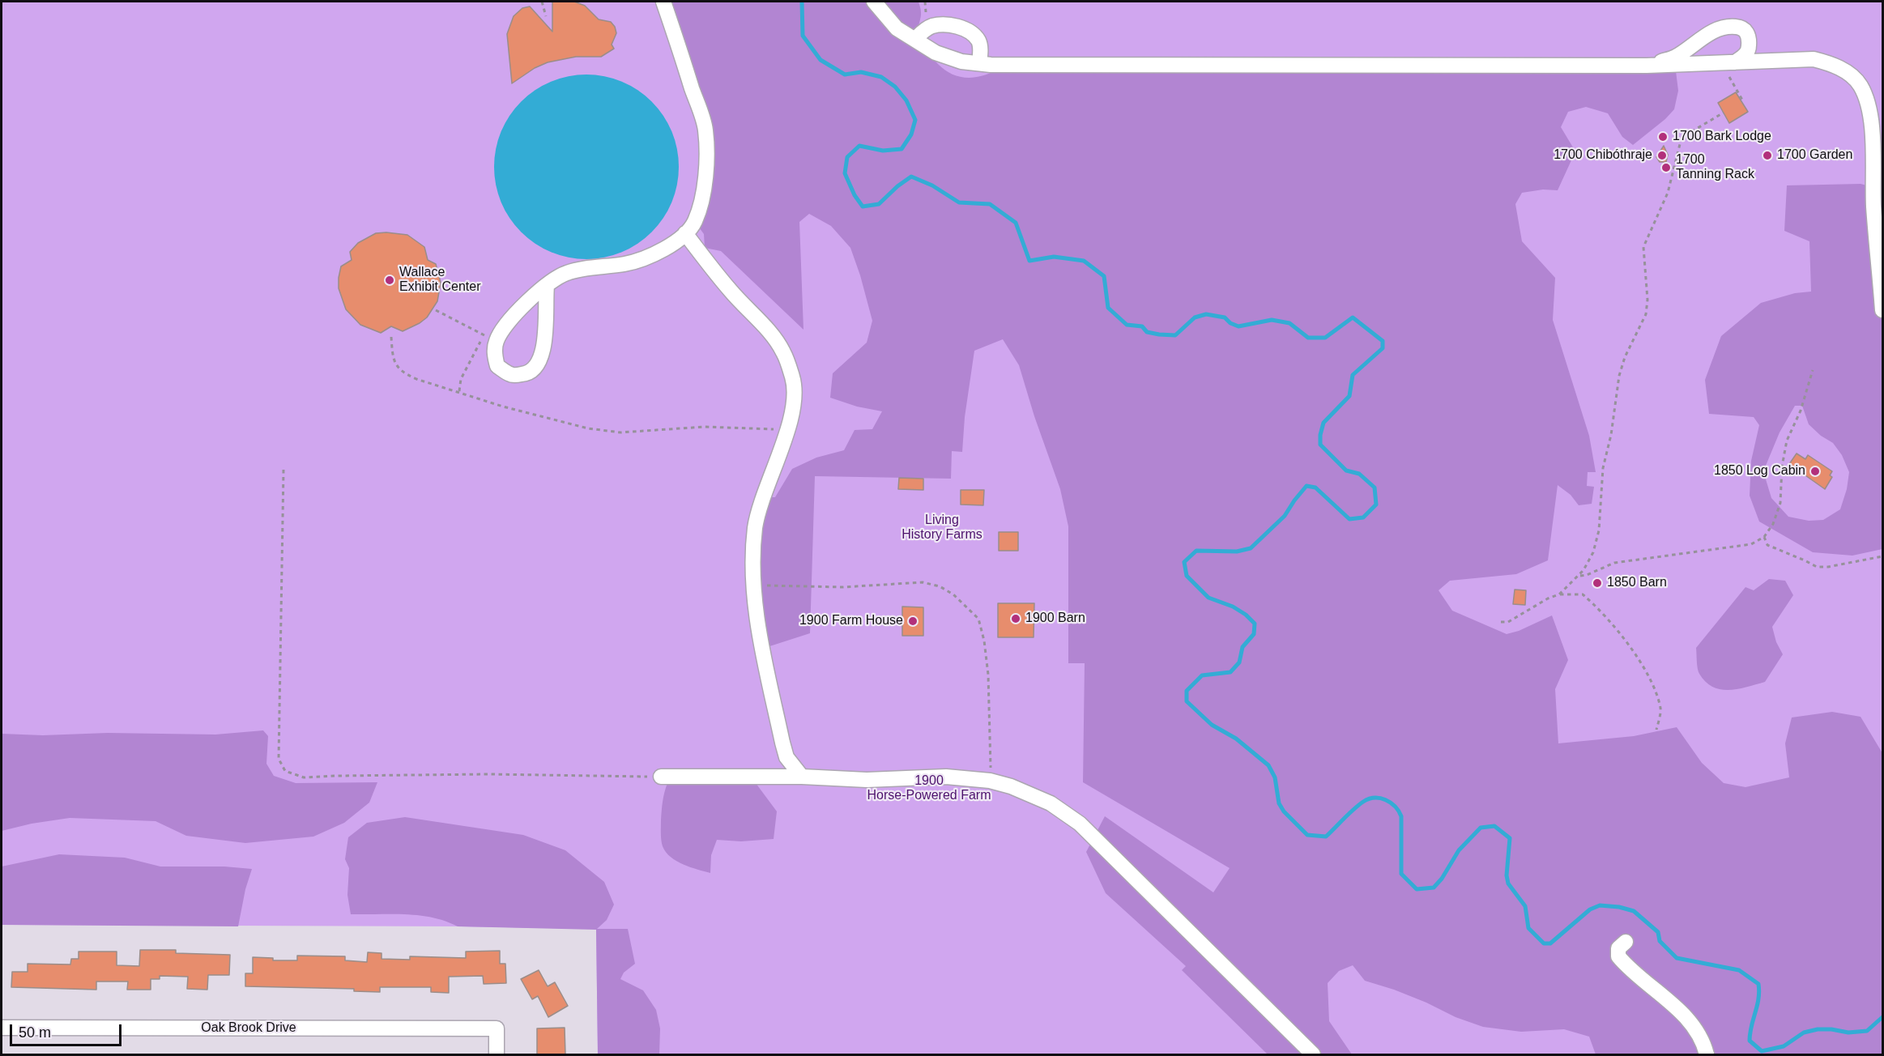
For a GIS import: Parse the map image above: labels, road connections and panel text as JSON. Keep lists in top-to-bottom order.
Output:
{
  "streets": {
    "street": ["Oak Brook Drive"]
  },
  "parks": ["Living History Farms", "1900 Horse-Powered Farm"],
  "places": [
    "1700 Bark Lodge",
    "1700 Chibóthraje",
    "1700 Garden",
    "1700 Tanning Rack",
    "Wallace Exhibit Center",
    "1850 Log Cabin",
    "1850 Barn",
    "1900 Barn",
    "1900 Farm House"
  ],
  "scale_bar": "50 m"
}
